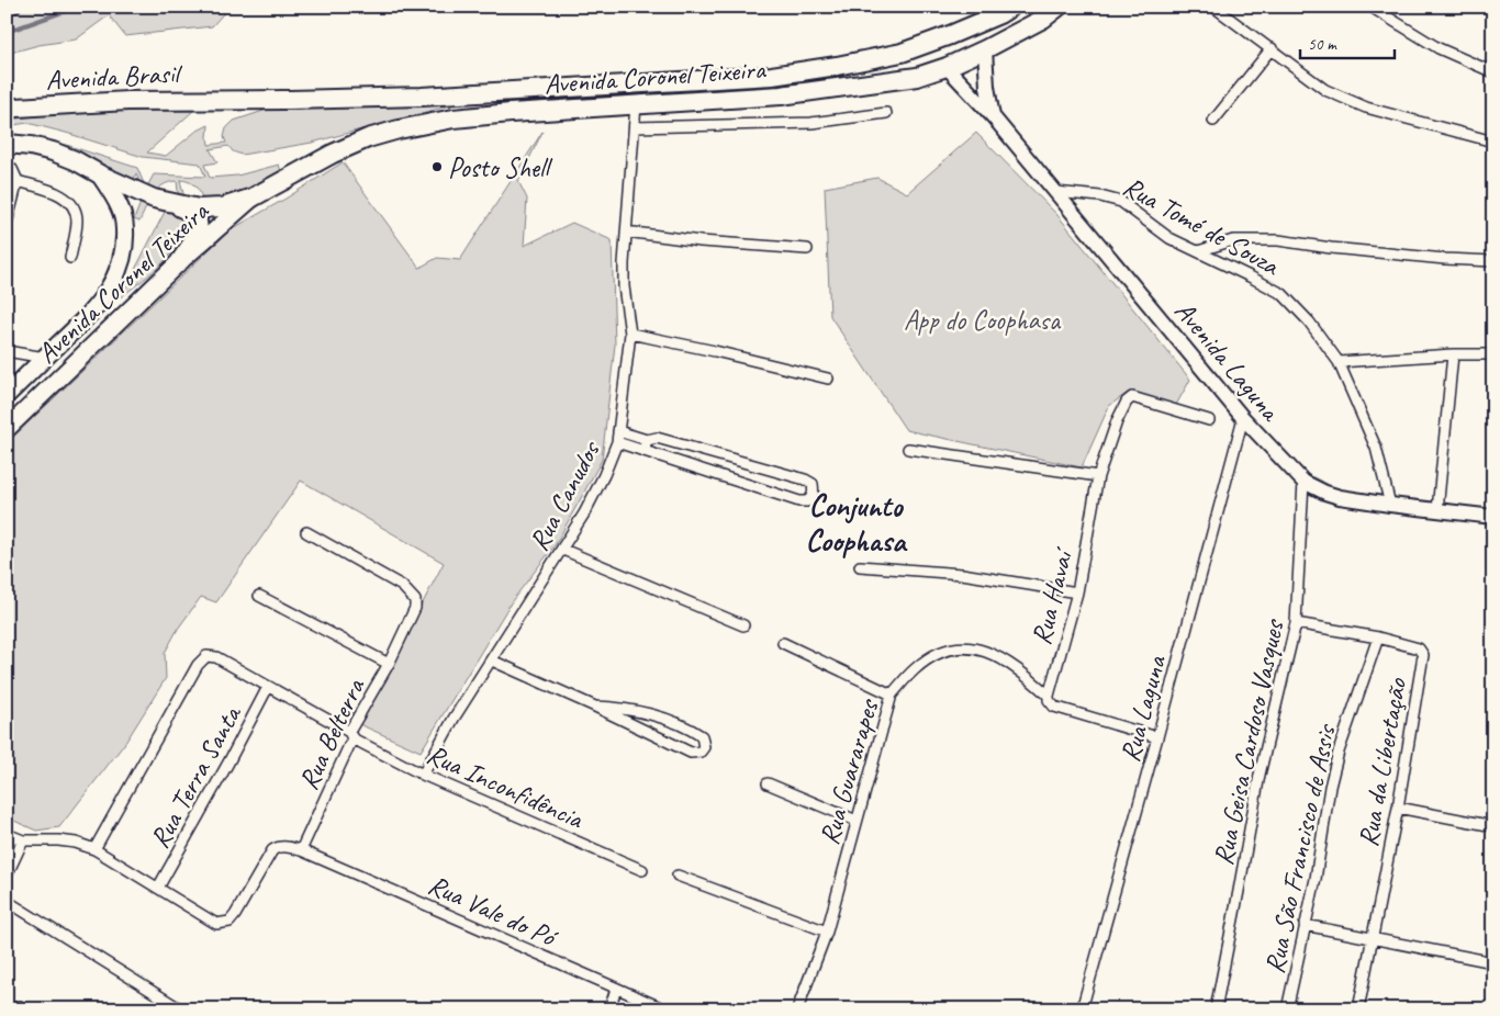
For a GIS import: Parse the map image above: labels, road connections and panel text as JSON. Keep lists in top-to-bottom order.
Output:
{
  "streets": {
    "highway": ["Avenida Brasil", "Avenida Coronel Teixeira"],
    "main road": ["Avenida Laguna"],
    "street": [
      "Rua Tomé de Souza",
      "Rua Canudos",
      "Rua Havaí",
      "Rua Laguna",
      "Rua Belterra",
      "Rua Geisa Cardoso Vasques",
      "Rua da Libertação",
      "Rua Guararapes",
      "Rua Terra Santa",
      "Rua Inconfidência",
      "Rua São Francisco de Assis",
      "Rua Vale do Pó"
    ]
  },
  "crossings": [
    ["Avenida Brasil", "Avenida Coronel Teixeira"],
    ["Avenida Coronel Teixeira", "Avenida Laguna"],
    ["Avenida Coronel Teixeira", "Rua Canudos"],
    ["Rua Tomé de Souza", "Avenida Laguna"],
    ["Avenida Laguna", "Rua Laguna"],
    ["Avenida Laguna", "Rua Geisa Cardoso Vasques"],
    ["Rua Canudos", "Rua Inconfidência"],
    ["Rua Havaí", "Rua Guararapes"],
    ["Rua Belterra", "Rua Inconfidência"],
    ["Rua Belterra", "Rua Vale do Pó"],
    ["Rua Geisa Cardoso Vasques", "Rua da Libertação"],
    ["Rua da Libertação", "Rua São Francisco de Assis"],
    ["Rua Terra Santa", "Rua Inconfidência"]
  ],
  "districts": ["Conjunto Coophasa"],
  "parks": ["App do Coophasa"],
  "places": ["Posto Shell"],
  "scale_bar": "50 m"
}
